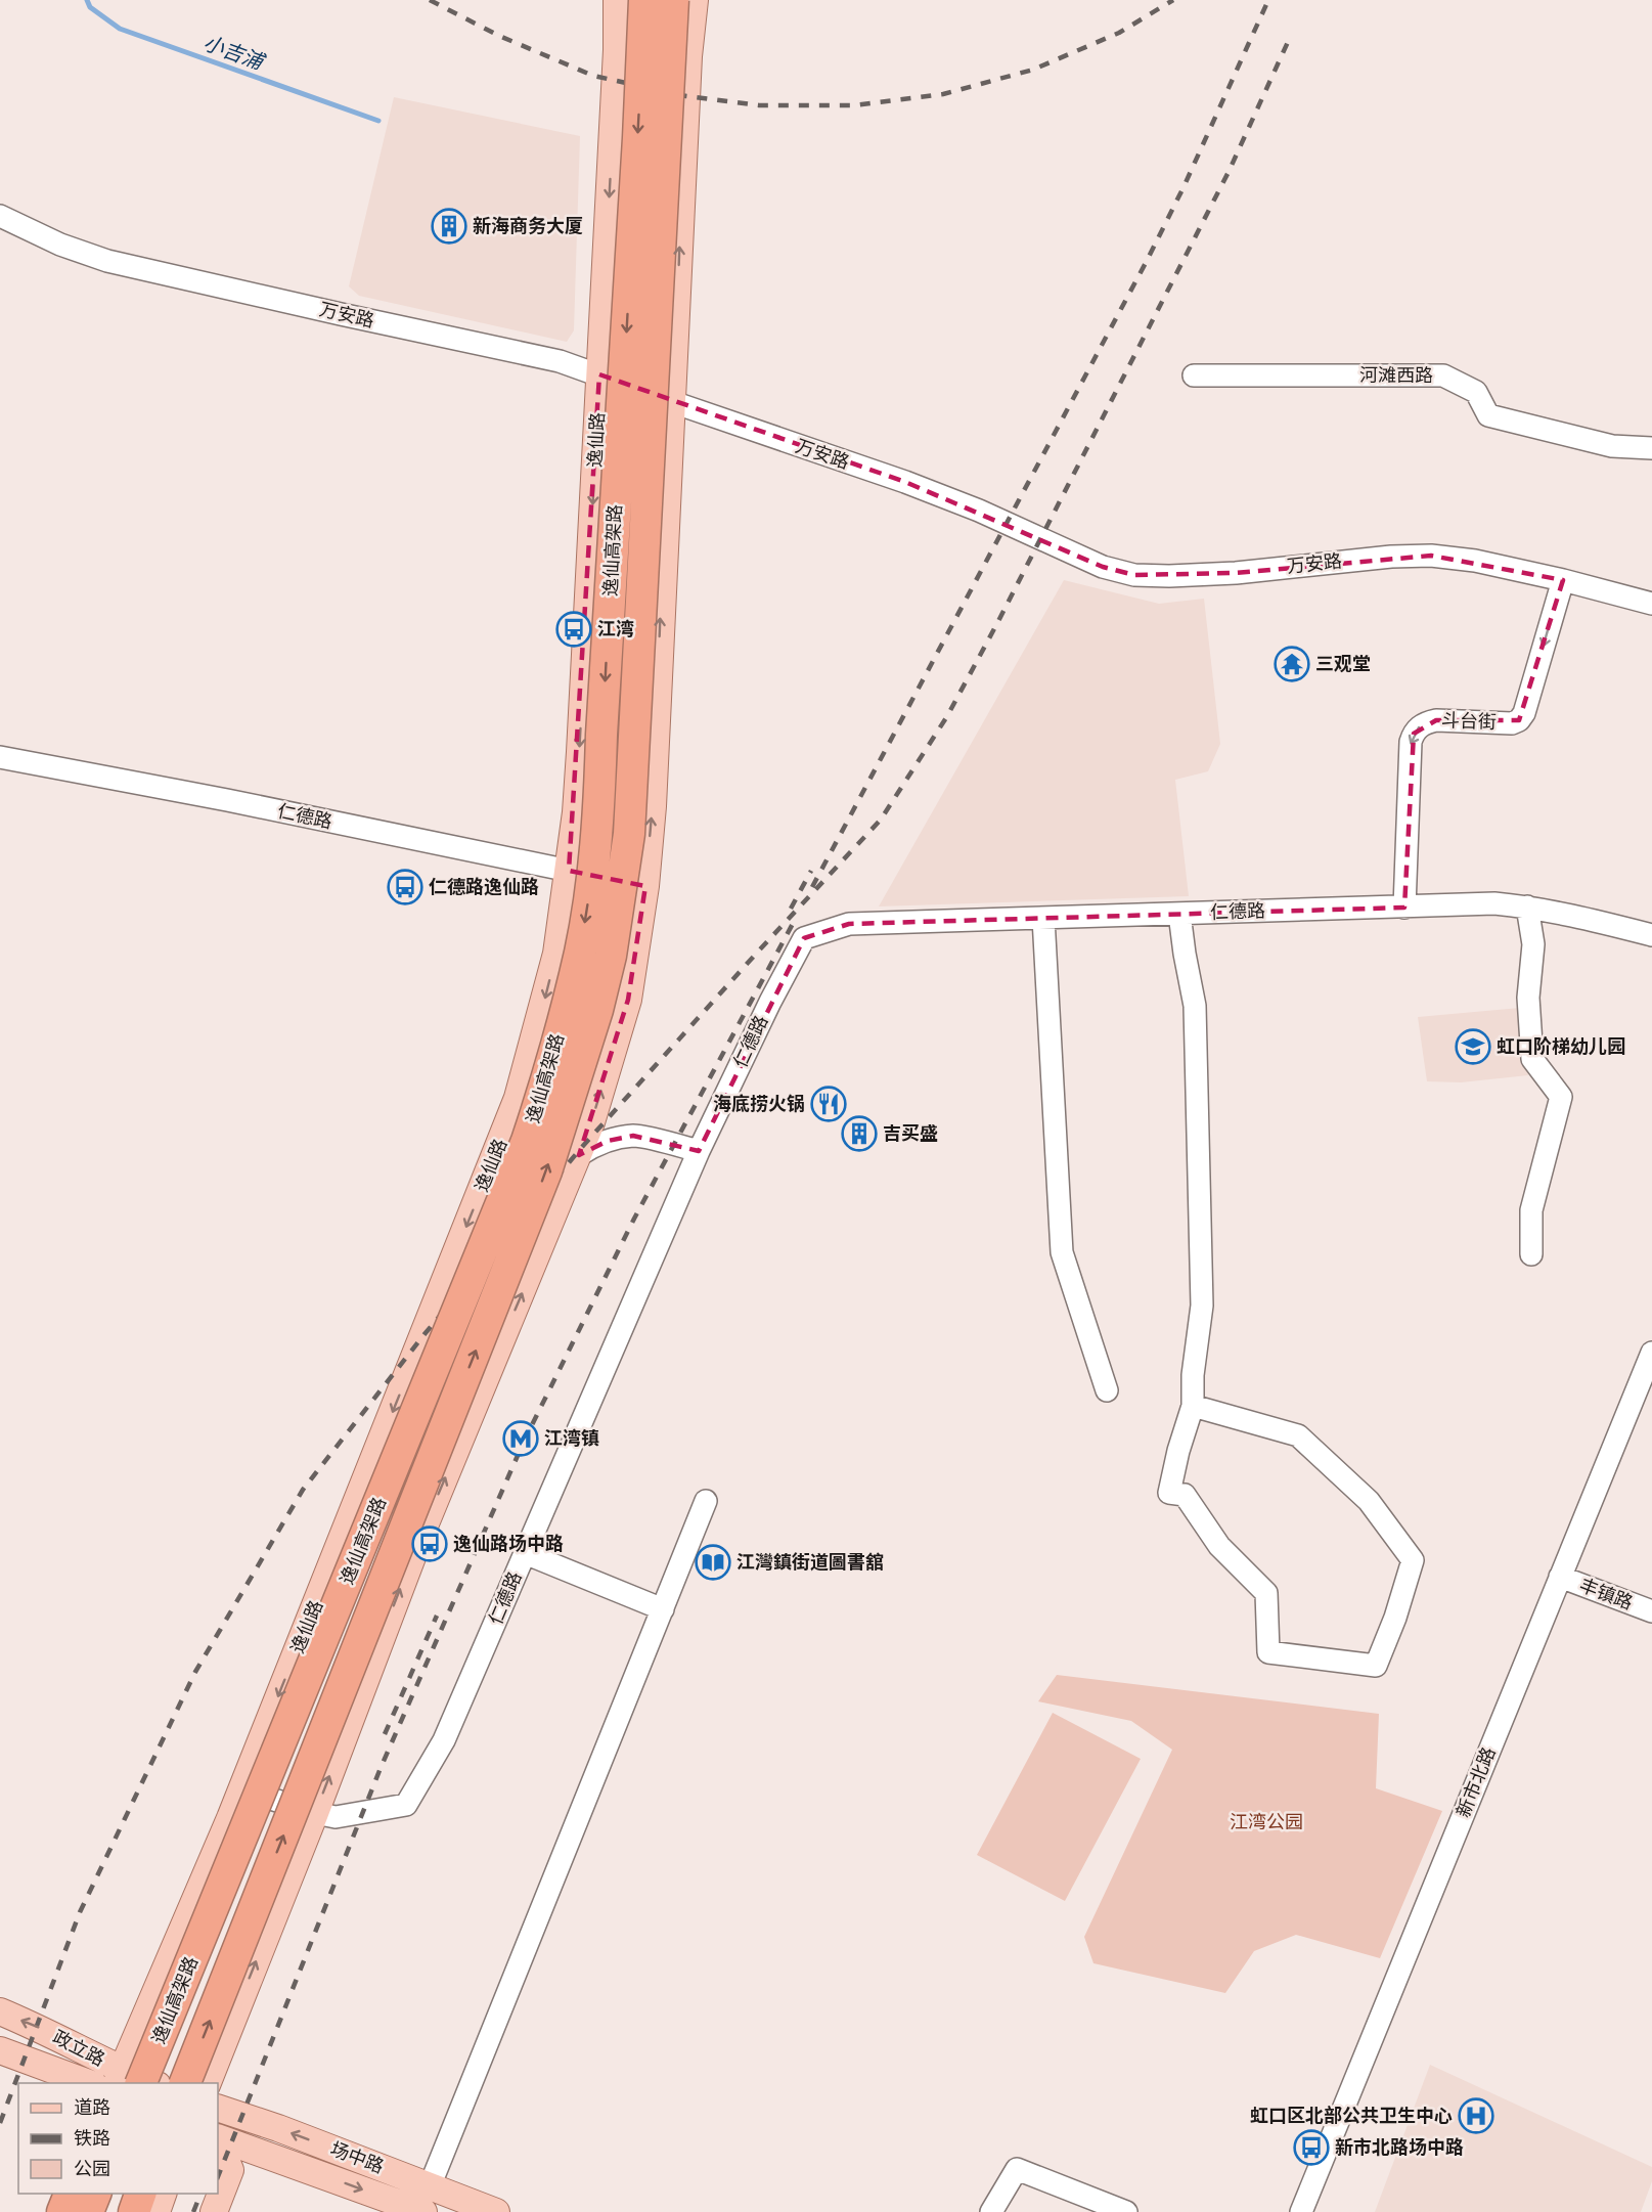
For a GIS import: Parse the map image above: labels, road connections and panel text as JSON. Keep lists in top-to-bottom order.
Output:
{
  "streets": {
    "highway": ["逸仙高架路"],
    "main road": ["逸仙路", "政立路", "场中路"],
    "street": [
      "万安路",
      "河滩西路",
      "斗台街",
      "仁德路",
      "丰镇路",
      "新市北路"
    ]
  },
  "crossings": [
    ["万安路", "逸仙路"],
    ["万安路", "斗台街"],
    ["逸仙路", "逸仙高架路"],
    ["逸仙路", "仁德路"],
    ["逸仙路", "政立路"],
    ["逸仙高架路", "政立路"],
    ["斗台街", "仁德路"],
    ["丰镇路", "新市北路"]
  ],
  "one_way": ["斗台街"],
  "water": ["小吉浦"],
  "parks": ["江湾公园"],
  "places": {
    "building": ["新海商务大厦", "吉买盛"],
    "bus stop": [
      "江湾",
      "仁德路逸仙路",
      "逸仙路场中路",
      "新市北路场中路"
    ],
    "temple": ["三观堂"],
    "school or university": ["虹口阶梯幼儿园"],
    "restaurant": ["海底捞火锅"],
    "metro station": ["江湾镇"],
    "library": ["江灣鎮街道圖書舘"],
    "hospital": ["虹口区北部公共卫生中心"]
  },
  "legend": ["道路", "铁路", "公园"]
}
